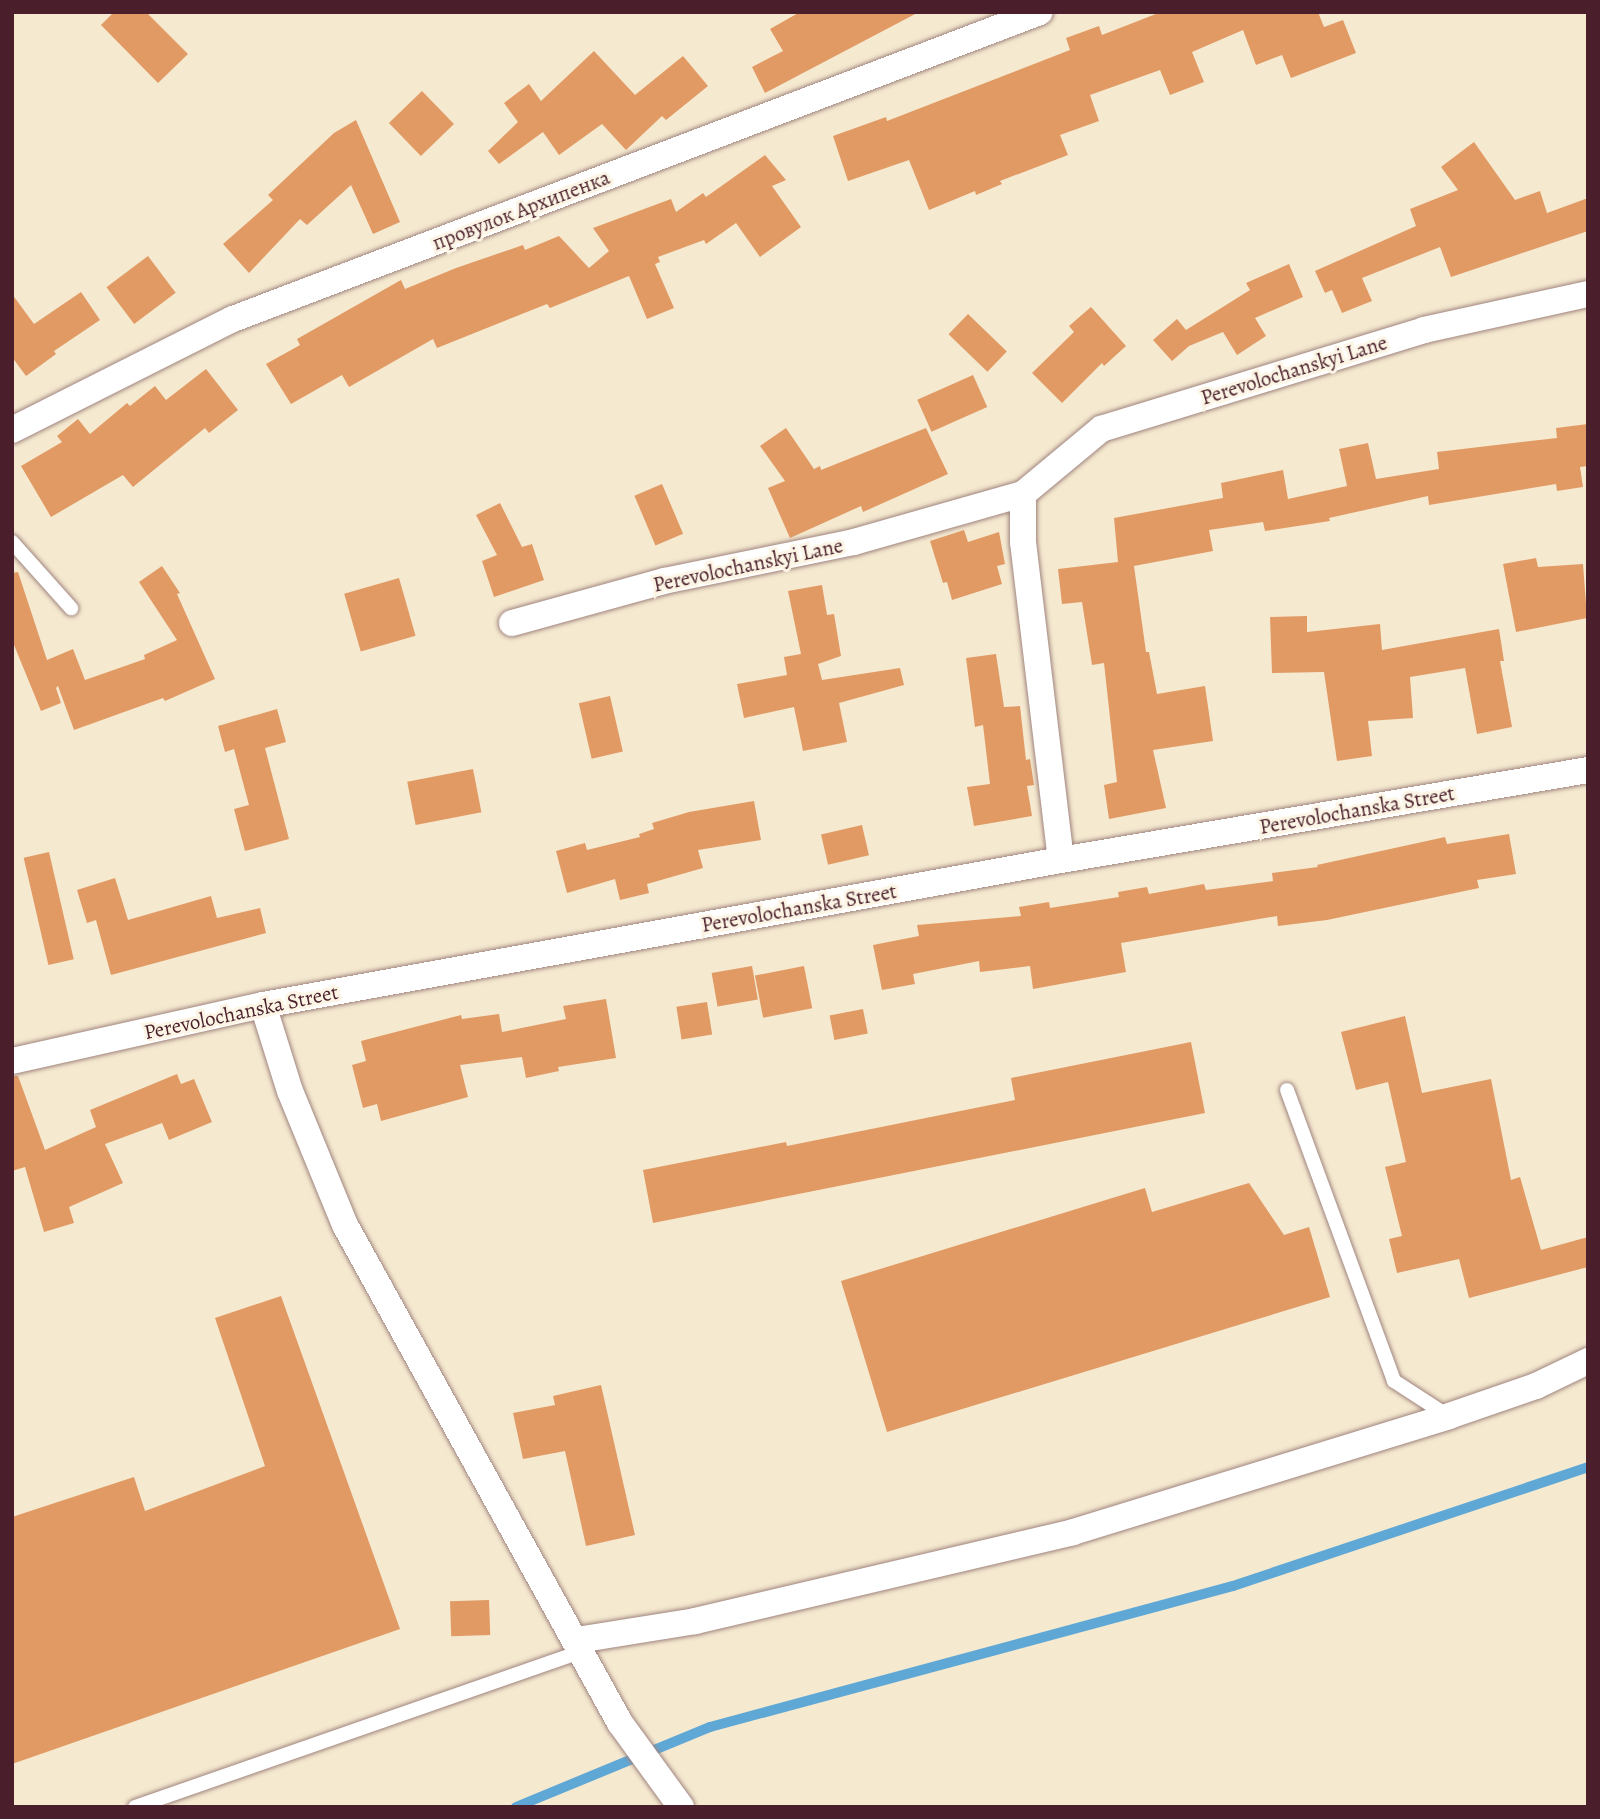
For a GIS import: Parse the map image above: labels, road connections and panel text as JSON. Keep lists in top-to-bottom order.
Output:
{
  "streets": {
    "street": ["провулок Архипенка", "Perevolochanskyi Lane", "Perevolochanska Street"]
  }
}
